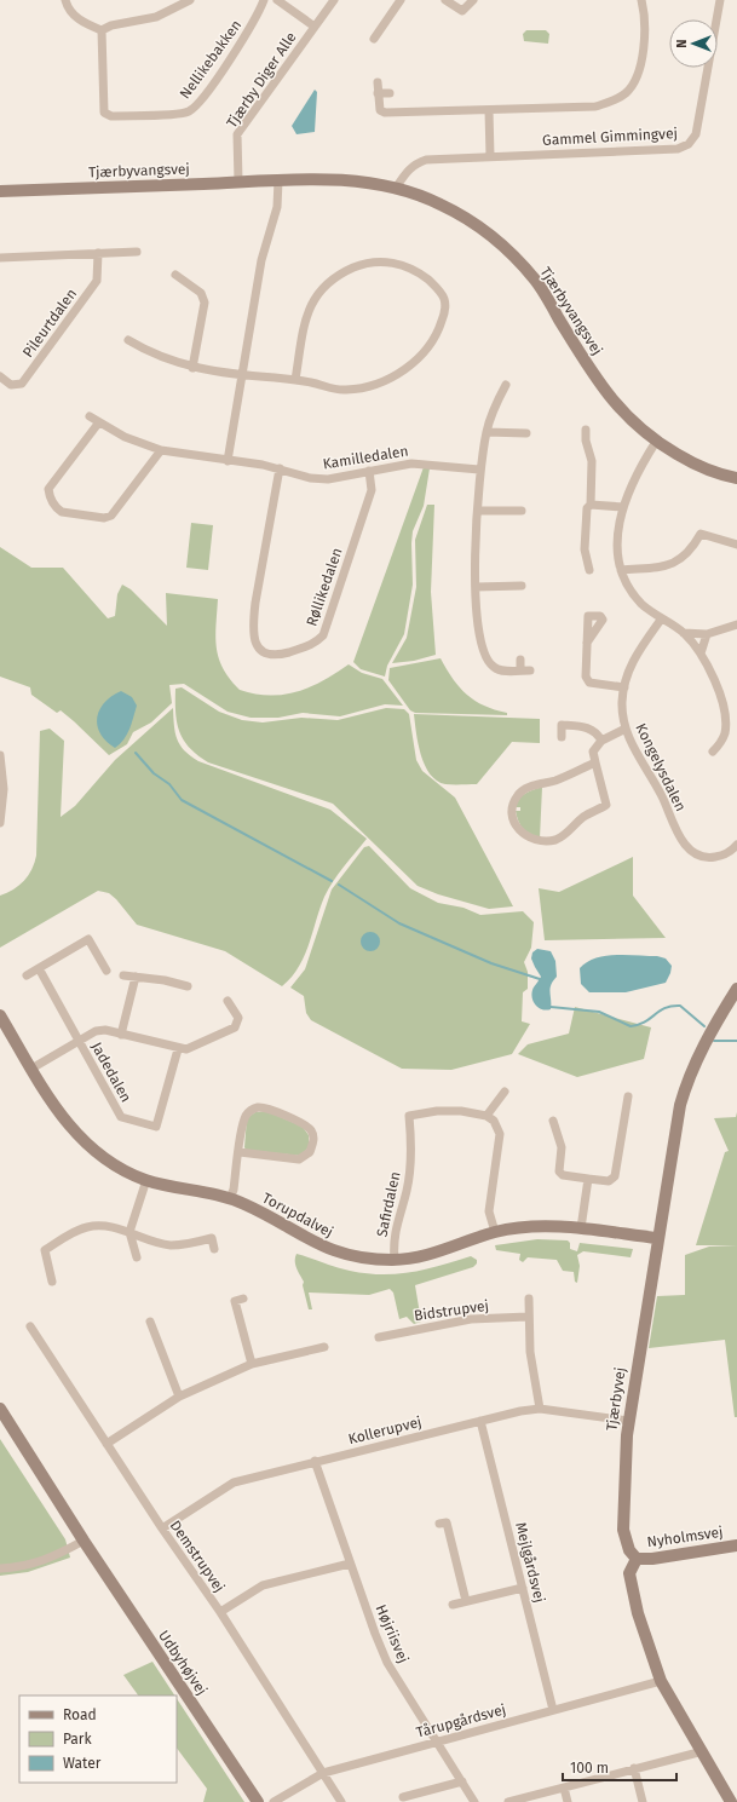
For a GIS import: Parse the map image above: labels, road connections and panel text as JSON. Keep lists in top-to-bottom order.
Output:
{
  "streets": {
    "street": [
      "Nellikebakken",
      "Tjærby Diger Alle",
      "Gammel Gimmingvej",
      "Tjærbyvangsvej",
      "Pileurtdalen",
      "Kamilledalen",
      "Røllikedalen",
      "Kongelysdalen",
      "Jadedalen",
      "Safirdalen",
      "Torupdalvej",
      "Bidstrupvej",
      "Tjærbyvej",
      "Kollerupvej",
      "Nyholmsvej",
      "Demstrupvej",
      "Mejlgårdsvej",
      "Højriisvej",
      "Udbyhøjvej",
      "Tårupgårdsvej"
    ]
  },
  "crossings": [
    ["Tjærby Diger Alle", "Tjærbyvangsvej"],
    ["Gammel Gimmingvej", "Tjærbyvangsvej"],
    ["Kamilledalen", "Røllikedalen"],
    ["Jadedalen", "Torupdalvej"],
    ["Safirdalen", "Torupdalvej"],
    ["Torupdalvej", "Tjærbyvej"],
    ["Tjærbyvej", "Kollerupvej"],
    ["Tjærbyvej", "Nyholmsvej"],
    ["Kollerupvej", "Demstrupvej"],
    ["Kollerupvej", "Mejlgårdsvej"],
    ["Kollerupvej", "Højriisvej"],
    ["Demstrupvej", "Tårupgårdsvej"],
    ["Mejlgårdsvej", "Tårupgårdsvej"],
    ["Højriisvej", "Tårupgårdsvej"]
  ],
  "legend": ["Road", "Park", "Water"],
  "scale_bar": "100 m",
  "north": "left"
}
